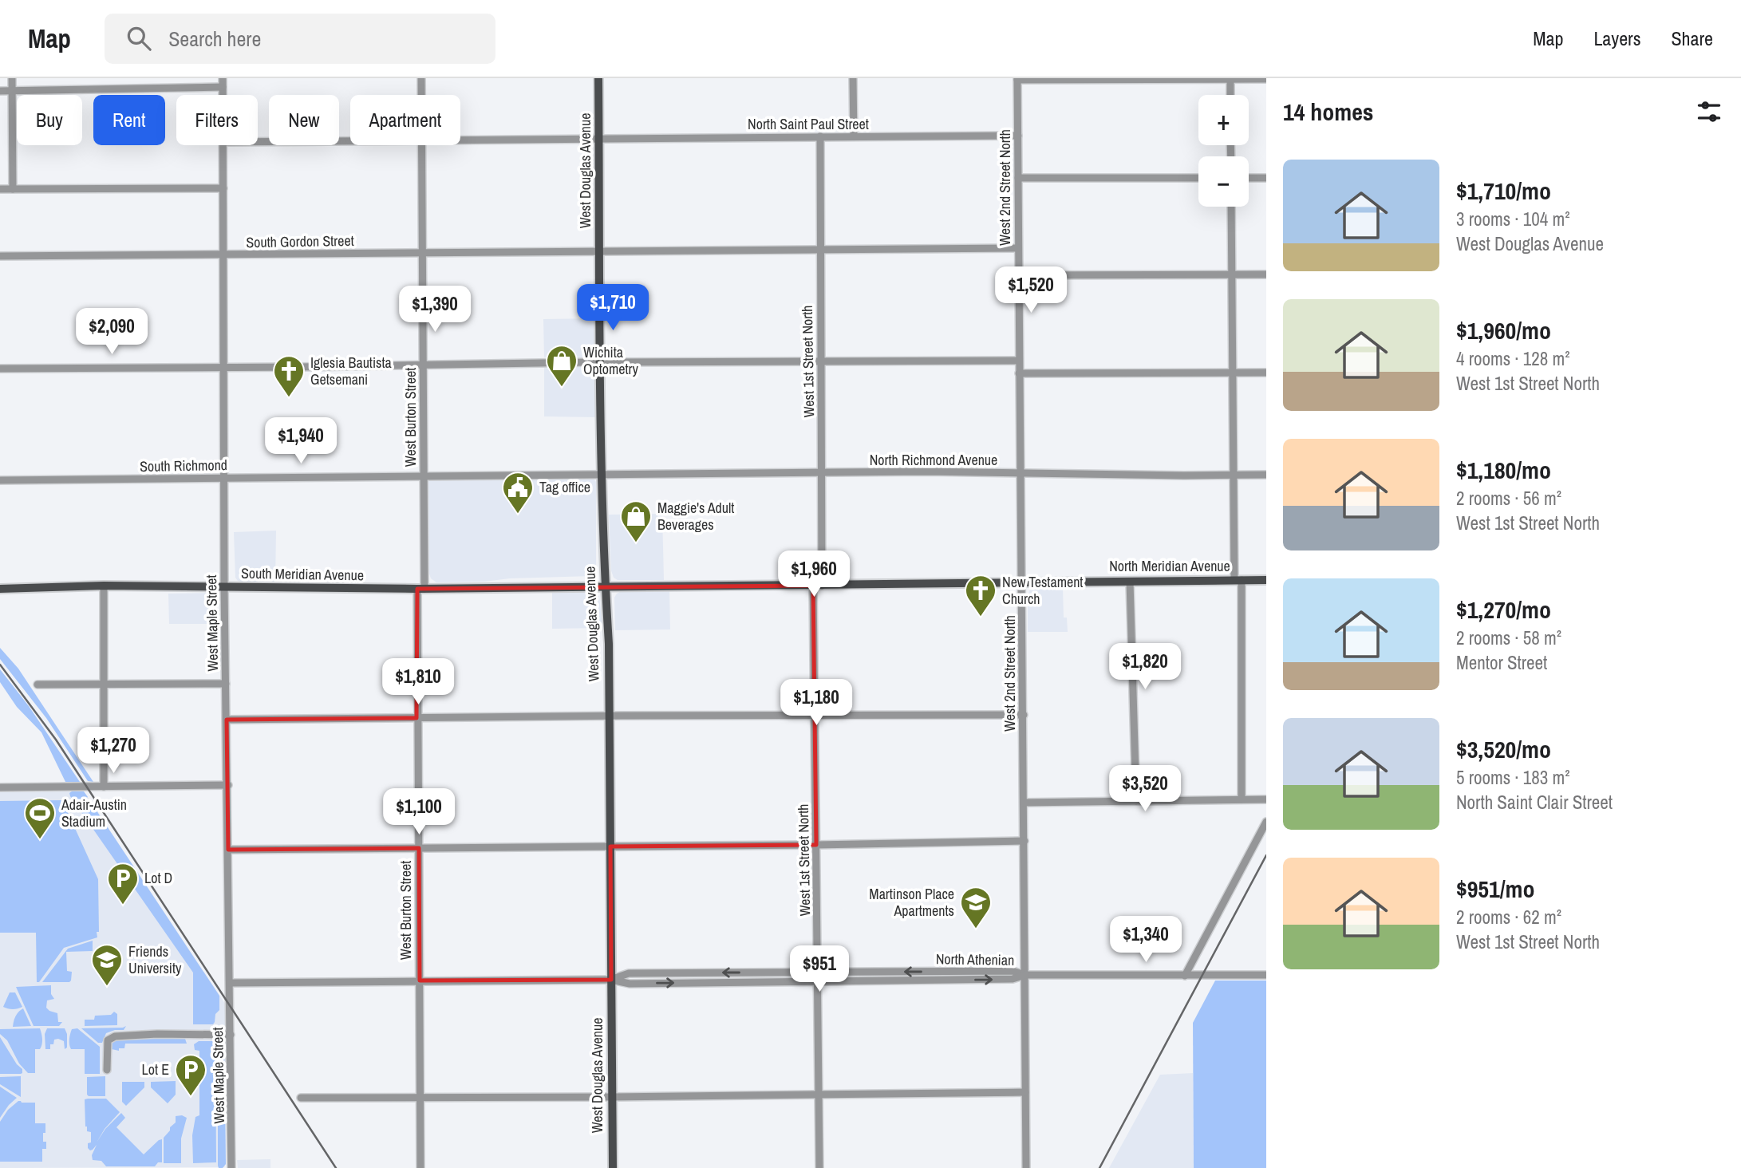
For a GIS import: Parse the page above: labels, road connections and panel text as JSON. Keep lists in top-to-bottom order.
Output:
{
  "streets": {
    "main road": ["West Douglas Avenue", "North Meridian Avenue", "South Meridian Avenue"],
    "street": [
      "North Saint Paul Street",
      "West 2nd Street North",
      "South Gordon Street",
      "West 1st Street North",
      "West Burton Street",
      "North Richmond Avenue",
      "South Richmond",
      "West Maple Street",
      "North Athenian"
    ]
  },
  "crossings": [
    ["North Saint Paul Street", "West Douglas Avenue"],
    ["North Saint Paul Street", "West 2nd Street North"],
    ["North Saint Paul Street", "West 1st Street North"],
    ["West Douglas Avenue", "South Gordon Street"],
    ["West Douglas Avenue", "North Richmond Avenue"],
    ["West Douglas Avenue", "South Richmond"],
    ["West Douglas Avenue", "North Meridian Avenue"],
    ["West Douglas Avenue", "South Meridian Avenue"],
    ["West Douglas Avenue", "North Athenian"],
    ["West 2nd Street North", "South Gordon Street"],
    ["West 2nd Street North", "North Richmond Avenue"],
    ["West 2nd Street North", "North Meridian Avenue"],
    ["West 2nd Street North", "North Athenian"],
    ["South Gordon Street", "West 1st Street North"],
    ["South Gordon Street", "West Burton Street"],
    ["South Gordon Street", "West Maple Street"],
    ["West 1st Street North", "North Richmond Avenue"],
    ["West 1st Street North", "North Meridian Avenue"],
    ["West 1st Street North", "North Athenian"],
    ["West Burton Street", "South Richmond"],
    ["West Burton Street", "South Meridian Avenue"],
    ["North Richmond Avenue", "South Richmond"],
    ["South Richmond", "West Maple Street"],
    ["North Meridian Avenue", "South Meridian Avenue"],
    ["South Meridian Avenue", "West Maple Street"]
  ],
  "places": {
    "shop": ["Wichita Optometry", "Maggie's Adult Beverages"],
    "church": ["Iglesia Bautista Getsemani", "New Testament Church"],
    "public building": ["Tag office"],
    "sports": ["Adair-Austin Stadium"],
    "parking": ["Lot D", "Lot E"],
    "school or university": ["Martinson Place Apartments", "Friends University"]
  },
  "page": {
    "header": "Map",
    "search": "Search here",
    "nav": ["Map", "Layers", "Share"],
    "heading": "14 homes",
    "map_buttons": ["+", "−"],
    "chip": [
      "Buy",
      "Rent",
      "Filters",
      "New",
      "Apartment"
    ],
    "list": [
      {
        "name": "$1,710/mo",
        "note": "3 rooms · 104 m² · West Douglas Avenue"
      },
      {
        "name": "$1,960/mo",
        "note": "4 rooms · 128 m² · West 1st Street North"
      },
      {
        "name": "$1,180/mo",
        "note": "2 rooms · 56 m² · West 1st Street North"
      },
      {
        "name": "$1,270/mo",
        "note": "2 rooms · 58 m² · Mentor Street"
      },
      {
        "name": "$3,520/mo",
        "note": "5 rooms · 183 m² · North Saint Clair Street"
      },
      {
        "name": "$951/mo",
        "note": "2 rooms · 62 m² · West 1st Street North"
      }
    ],
    "price": [
      "$1,520",
      "$1,710",
      "$1,390",
      "$2,090",
      "$1,940",
      "$1,960",
      "$1,820",
      "$1,810",
      "$1,180",
      "$1,270",
      "$3,520",
      "$1,100",
      "$1,340",
      "$951"
    ]
  }
}
